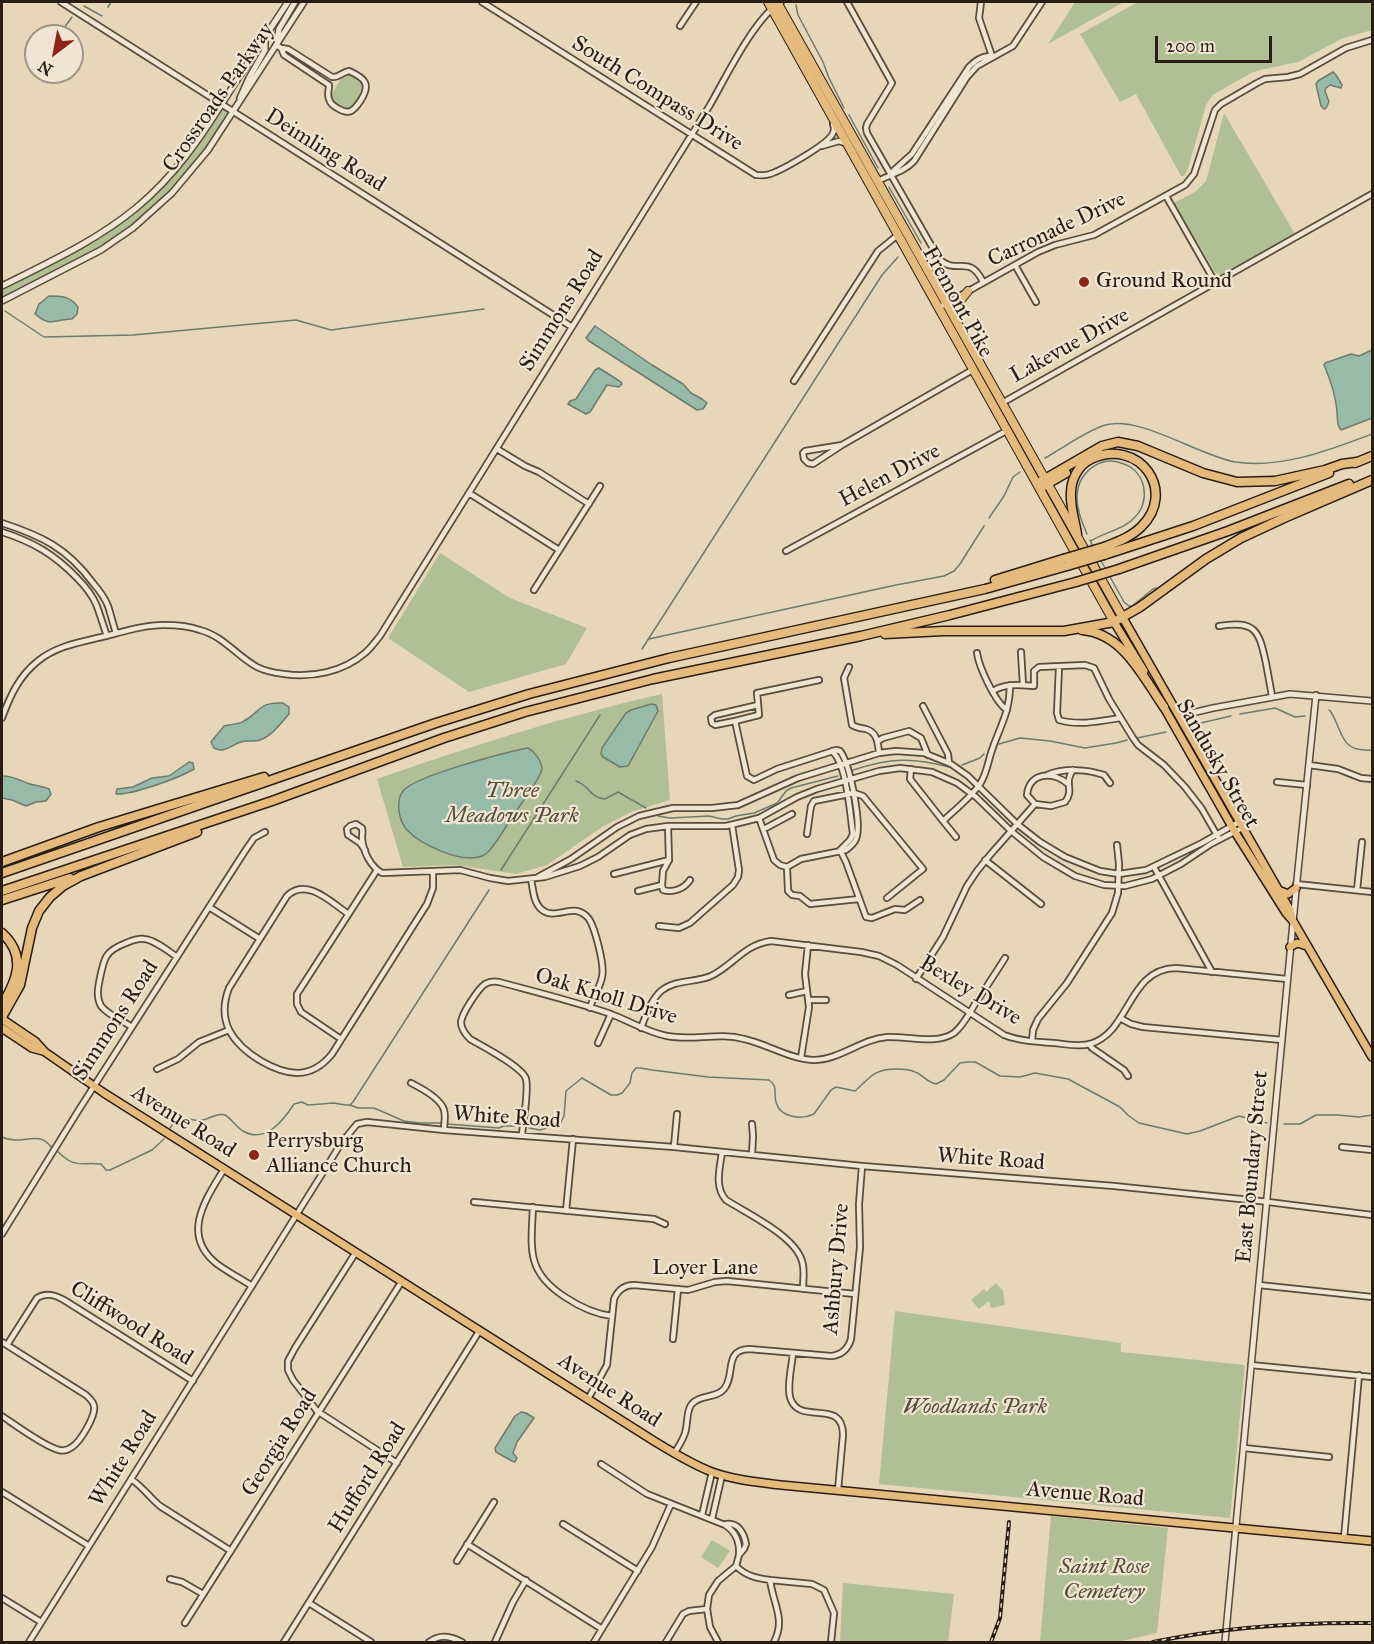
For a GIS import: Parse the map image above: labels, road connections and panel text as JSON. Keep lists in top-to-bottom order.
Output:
{
  "streets": {
    "highway": ["Fremont Pike"],
    "main road": ["Sandusky Street", "Avenue Road"],
    "street": [
      "South Compass Drive",
      "Crossroads Parkway",
      "Deimling Road",
      "Carronade Drive",
      "Simmons Road",
      "Lakevue Drive",
      "Helen Drive",
      "Bexley Drive",
      "Oak Knoll Drive",
      "White Road",
      "East Boundary Street",
      "Loyer Lane",
      "Ashbury Drive",
      "Cliffwood Road",
      "Georgia Road",
      "Hufford Road"
    ]
  },
  "crossings": [
    ["South Compass Drive", "Simmons Road"],
    ["Crossroads Parkway", "Deimling Road"],
    ["Deimling Road", "Simmons Road"],
    ["Carronade Drive", "Fremont Pike"],
    ["Fremont Pike", "Simmons Road"],
    ["Fremont Pike", "Lakevue Drive"],
    ["Fremont Pike", "Helen Drive"],
    ["Fremont Pike", "Sandusky Street"],
    ["Simmons Road", "Avenue Road"],
    ["Sandusky Street", "East Boundary Street"],
    ["Bexley Drive", "Oak Knoll Drive"],
    ["Oak Knoll Drive", "White Road"],
    ["White Road", "Avenue Road"],
    ["White Road", "East Boundary Street"],
    ["White Road", "Ashbury Drive"],
    ["White Road", "Cliffwood Road"],
    ["Avenue Road", "East Boundary Street"],
    ["Avenue Road", "Loyer Lane"],
    ["Avenue Road", "Ashbury Drive"],
    ["Avenue Road", "Georgia Road"],
    ["Avenue Road", "Hufford Road"],
    ["Loyer Lane", "Ashbury Drive"]
  ],
  "parks": ["Three Meadows Park", "Woodlands Park", "Saint Rose Cemetery"],
  "places": ["Ground Round", "Perrysburg Alliance Church"],
  "scale_bar": "200 m",
  "north": "bottom left"
}
